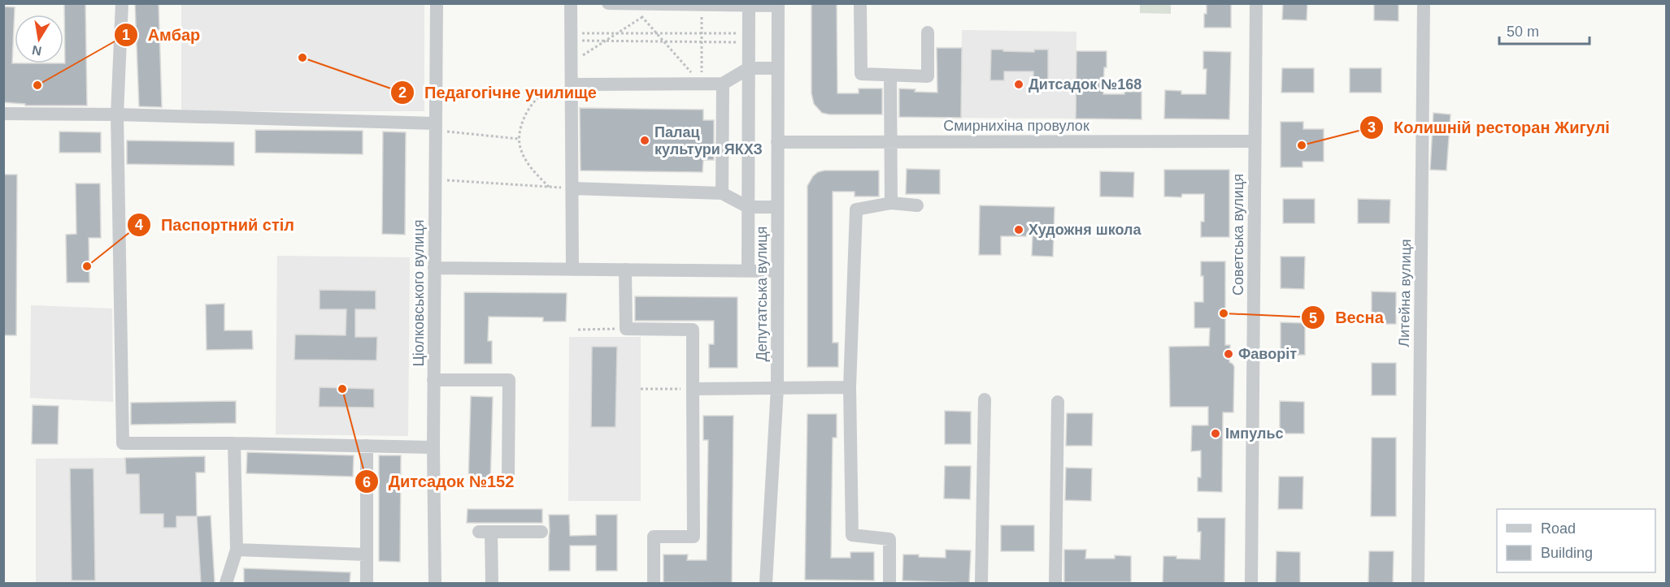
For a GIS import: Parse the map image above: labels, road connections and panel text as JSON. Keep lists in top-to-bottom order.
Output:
{
  "streets": {
    "street": [
      "Смирнихіна провулок",
      "Советська вулиця",
      "Ціолковського вулиця",
      "Литейна вулиця",
      "Депутатська вулиця"
    ]
  },
  "crossings": [
    ["Смирнихіна провулок", "Советська вулиця"],
    ["Смирнихіна провулок", "Депутатська вулиця"]
  ],
  "places": [
    "Педагогічне училище",
    "Дитсадок №168",
    "Амбар",
    "Палац культури ЯКХЗ",
    "Колишній ресторан Жигулі",
    "Художня школа",
    "Паспортний стіл",
    "Весна",
    "Фаворіт",
    "Дитсадок №152",
    "Імпульс"
  ],
  "legend": ["Road", "Building"],
  "scale_bar": "50 m",
  "north": "bottom"
}
